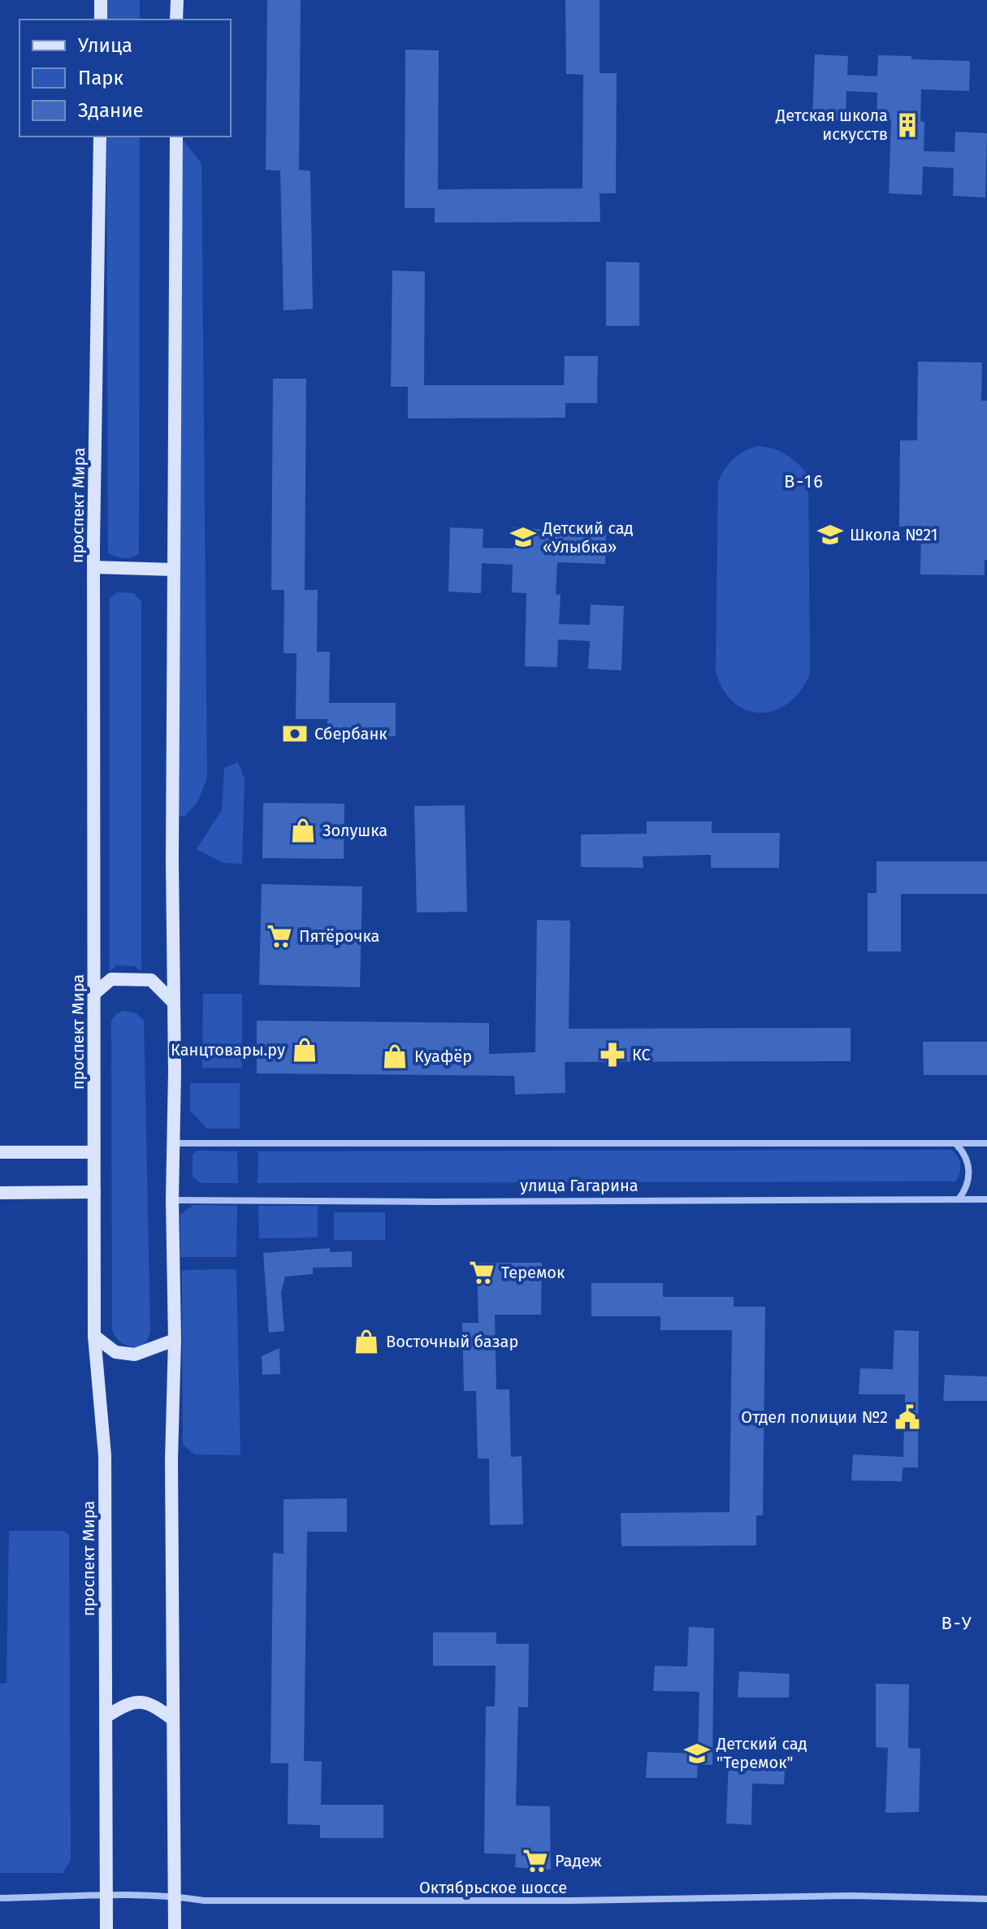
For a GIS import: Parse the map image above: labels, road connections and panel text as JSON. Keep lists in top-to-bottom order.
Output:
{
  "streets": {
    "main road": ["проспект Мира"],
    "street": ["улица Гагарина", "Октябрьское шоссе"]
  },
  "crossings": [
    ["проспект Мира", "Октябрьское шоссе"]
  ],
  "districts": ["В-16", "В-У"],
  "places": {
    "building": ["Детская школа искусств"],
    "school or university": ["Школа №21", "Детский сад «Улыбка»", "Детский сад \"Теремок\""],
    "bank": ["Сбербанк"],
    "shop": [
      "Золушка",
      "Канцтовары.ру",
      "Куафёр",
      "Восточный базар"
    ],
    "supermarket": ["Пятёрочка", "Теремок", "Радеж"],
    "pharmacy": ["КС"],
    "public building": ["Отдел полиции №2"]
  },
  "legend": ["Улица", "Парк", "Здание"]
}
